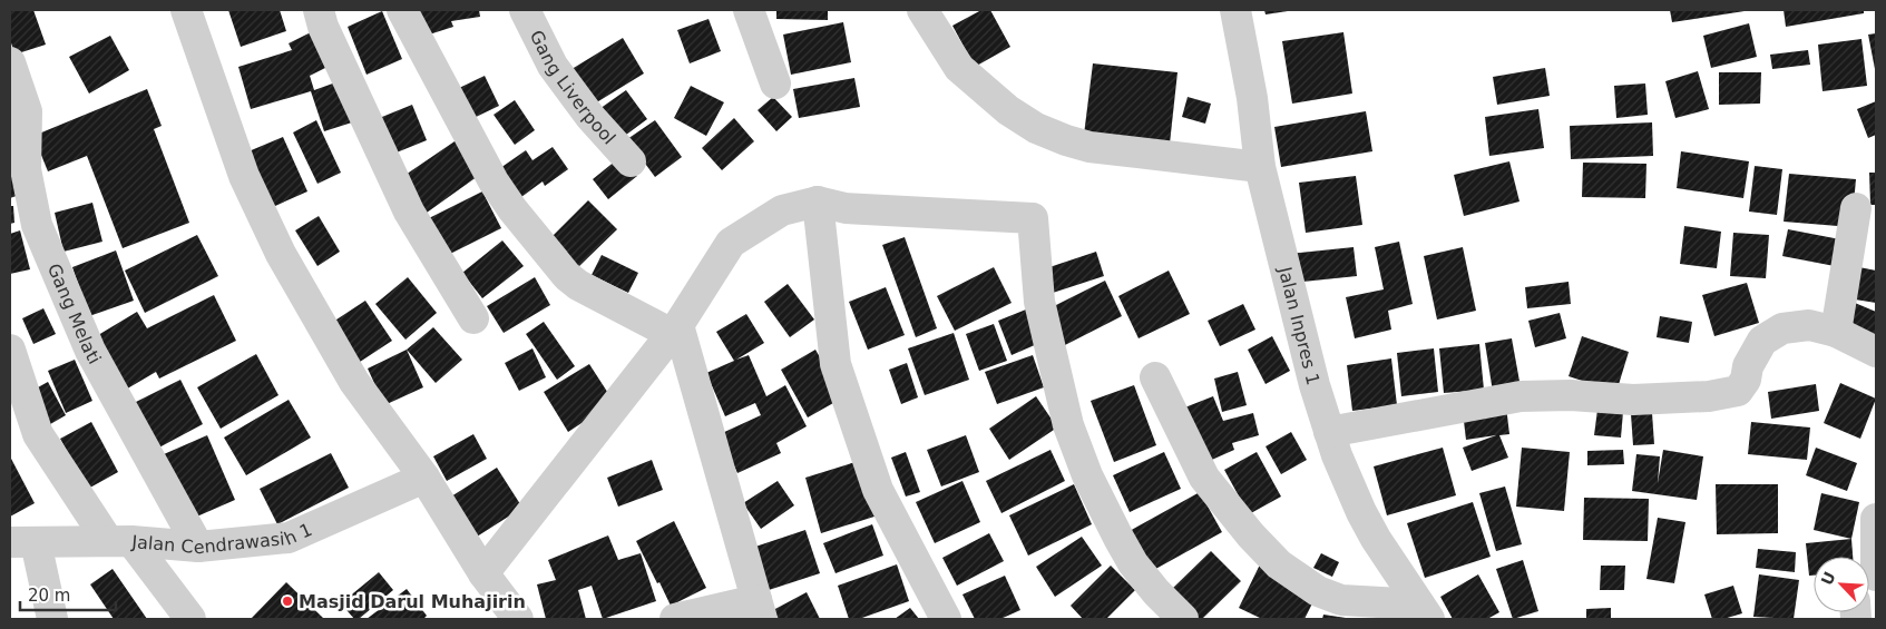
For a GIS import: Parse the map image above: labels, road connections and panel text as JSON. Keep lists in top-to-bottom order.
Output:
{
  "streets": {
    "street": [
      "Gang Liverpool",
      "Gang Melati",
      "Jalan Inpres 1",
      "Jalan Cendrawasih 1"
    ]
  },
  "crossings": [
    ["Gang Melati", "Jalan Cendrawasih 1"]
  ],
  "places": ["Masjid Darul Muhajirin"],
  "scale_bar": "20 m",
  "north": "top left"
}
